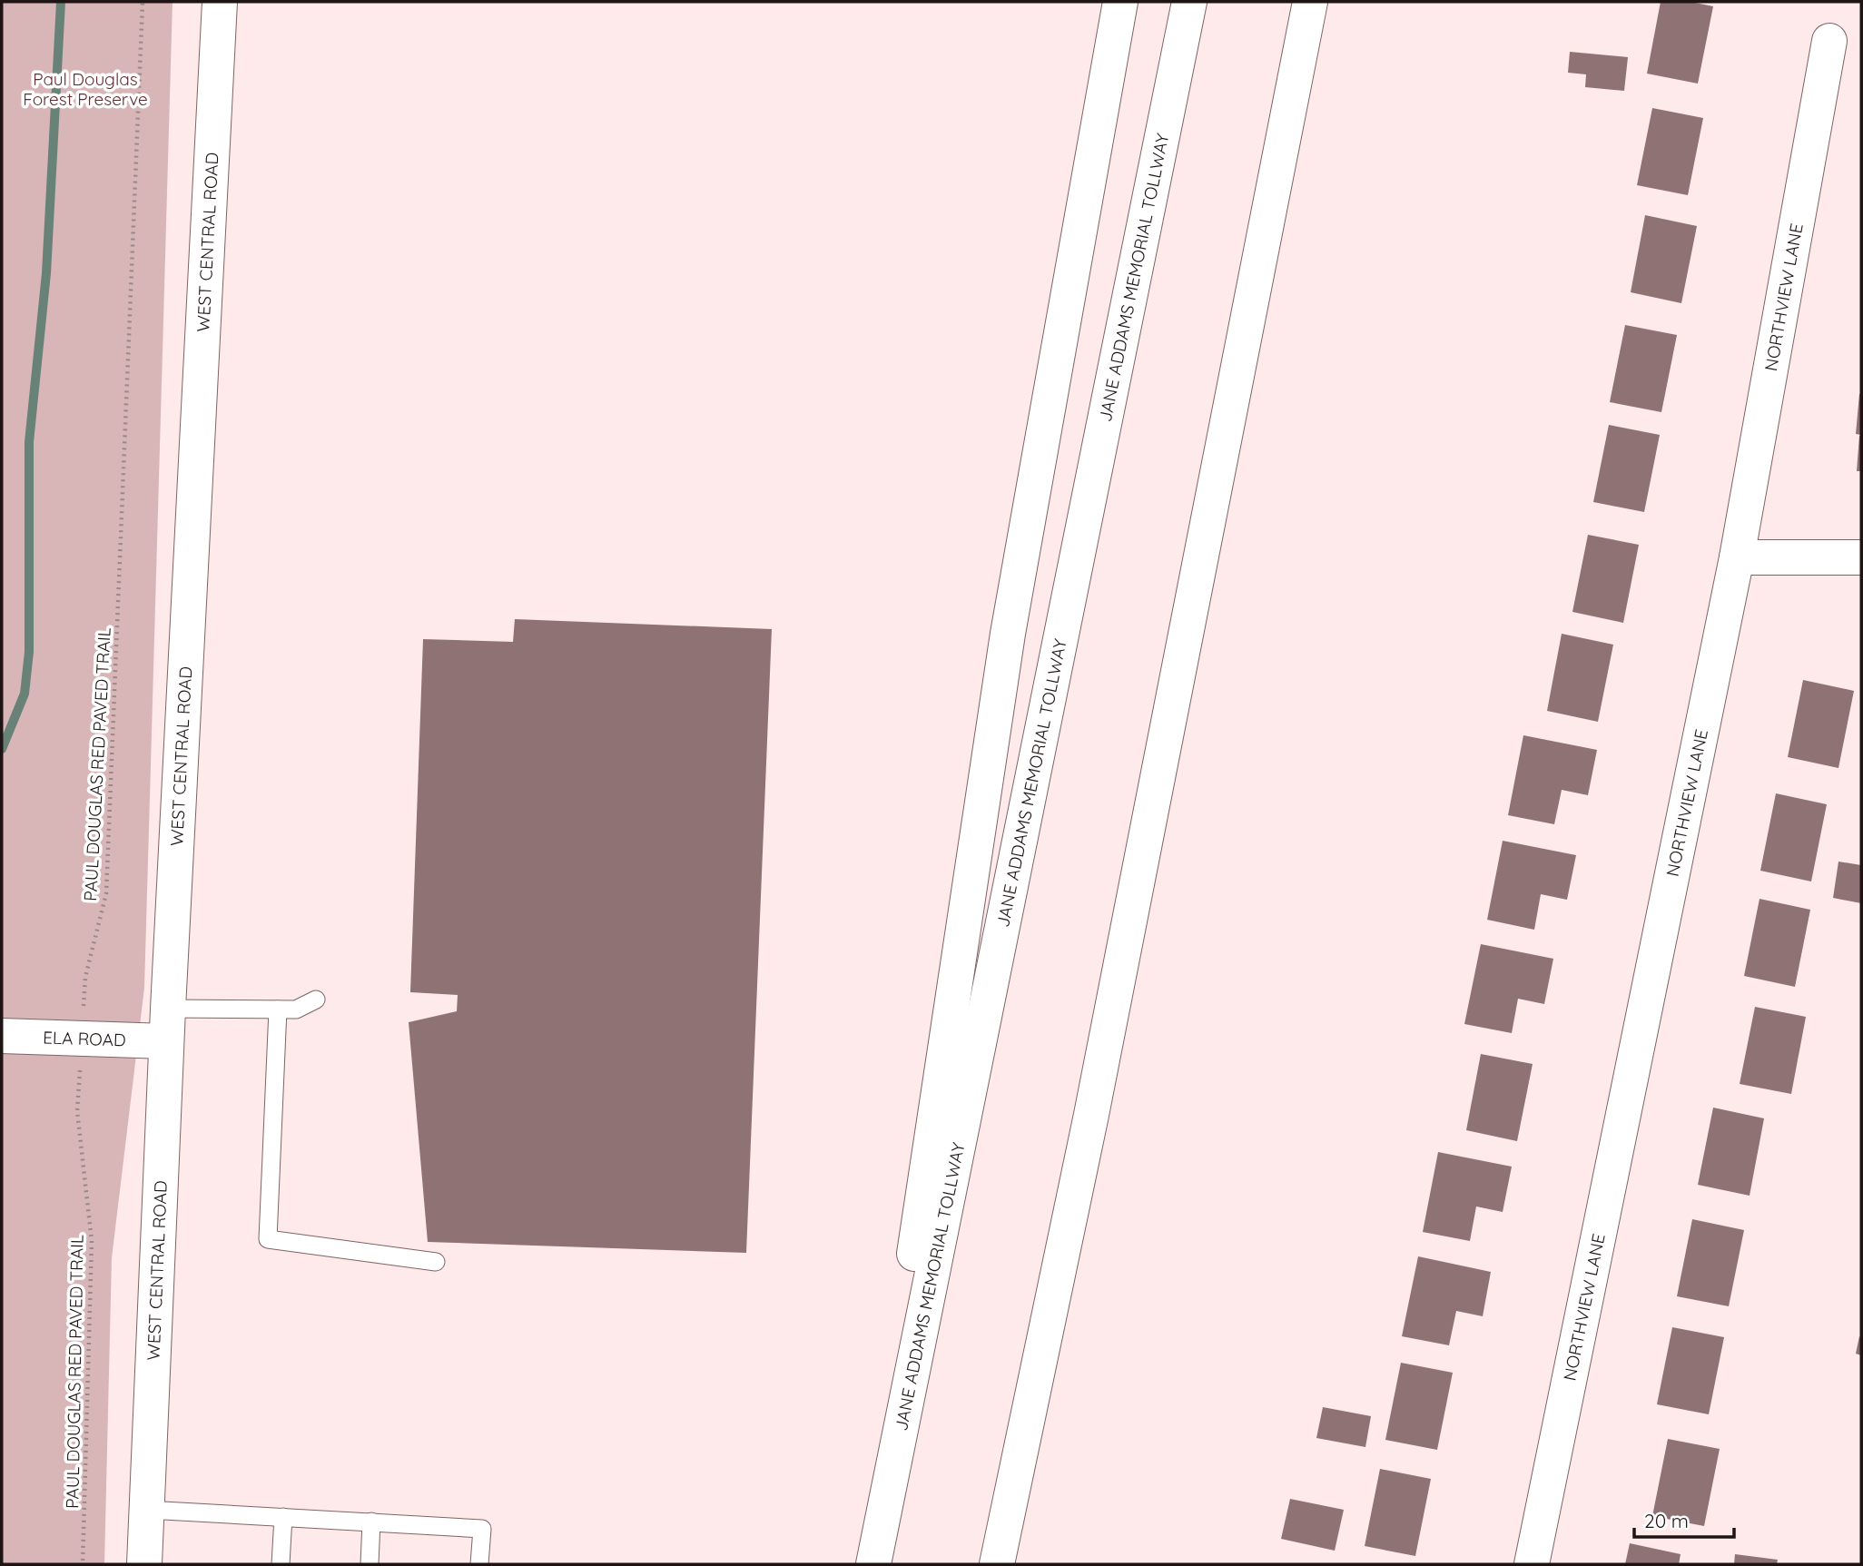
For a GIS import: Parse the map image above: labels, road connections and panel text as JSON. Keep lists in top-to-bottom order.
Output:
{
  "streets": {
    "main road": [
      "WEST CENTRAL ROAD",
      "JANE ADDAMS MEMORIAL TOLLWAY",
      "NORTHVIEW LANE",
      "ELA ROAD"
    ],
    "path": ["PAUL DOUGLAS RED PAVED TRAIL"]
  },
  "crossings": [
    ["WEST CENTRAL ROAD", "ELA ROAD"],
    ["PAUL DOUGLAS RED PAVED TRAIL", "ELA ROAD"]
  ],
  "parks": ["Paul Douglas Forest Preserve"],
  "scale_bar": "20 m"
}
